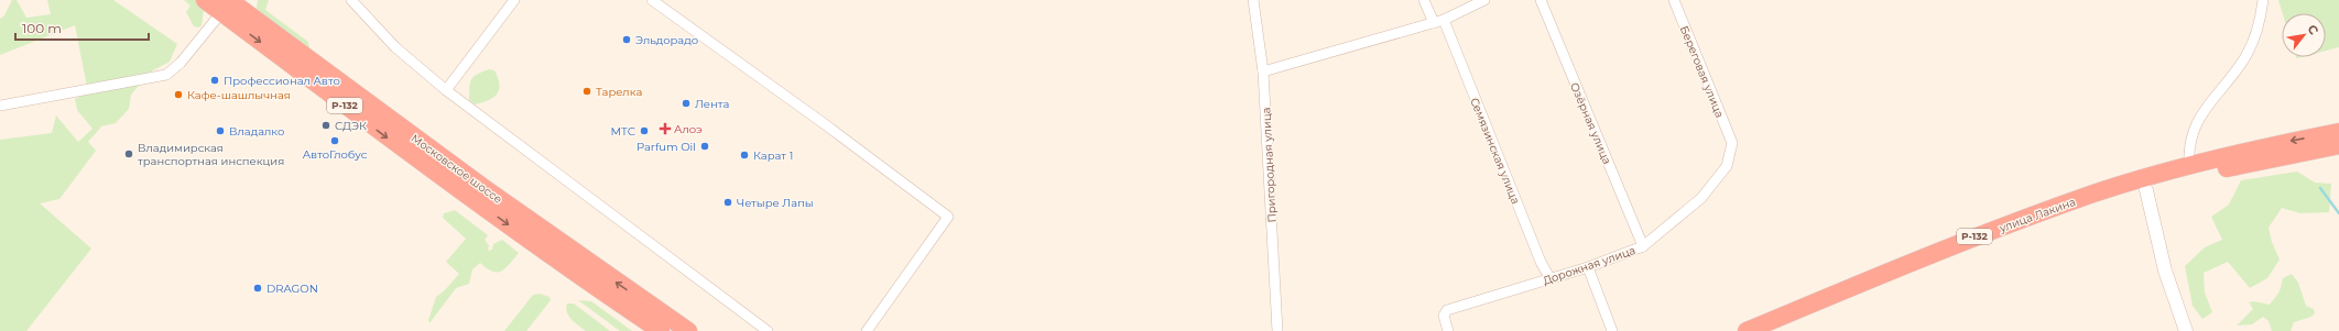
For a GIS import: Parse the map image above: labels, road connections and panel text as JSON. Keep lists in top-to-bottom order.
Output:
{
  "streets": {
    "highway": ["Р-132", "Московское шоссе", "улица Лакина"],
    "street": [
      "Береговая улица",
      "Озёрная улица",
      "Семязинская улица",
      "Пригородная улица",
      "Дорожная улица"
    ]
  },
  "crossings": [
    ["Береговая улица", "Дорожная улица"],
    ["Озёрная улица", "Дорожная улица"],
    ["Семязинская улица", "Дорожная улица"]
  ],
  "places": {
    "other": [
      "Эльдорадо",
      "Профессионал Авто",
      "Тарелка",
      "Кафе-шашлычная",
      "Лента",
      "СДЭК",
      "Владалко",
      "МТС",
      "АвтоГлобус",
      "Parfum Oil",
      "Владимирская транспортная инспекция",
      "Карат 1",
      "Четыре Лапы",
      "DRAGON"
    ],
    "health": ["Алоэ"]
  },
  "scale_bar": "100 m",
  "north": "top right"
}
